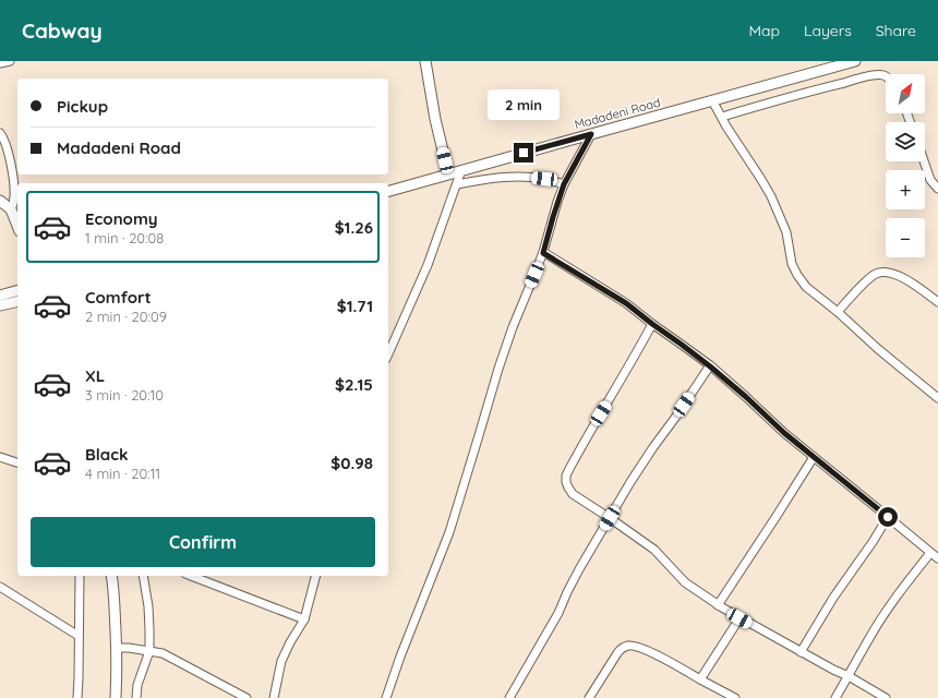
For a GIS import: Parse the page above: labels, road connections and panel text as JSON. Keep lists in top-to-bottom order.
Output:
{
  "streets": {
    "street": ["Madadeni Road"]
  },
  "north": "top right",
  "page": {
    "header": "Cabway",
    "nav": ["Map", "Layers", "Share"],
    "map_buttons": ["+", "−"],
    "banner": ["Pickup", "Madadeni Road"],
    "bubble": "2 min",
    "list": [
      {
        "name": "Economy",
        "note": "1 min · 20:08",
        "value": "$1.26"
      },
      {
        "name": "Comfort",
        "note": "2 min · 20:09",
        "value": "$1.71"
      },
      {
        "name": "XL",
        "note": "3 min · 20:10",
        "value": "$2.15"
      },
      {
        "name": "Black",
        "note": "4 min · 20:11",
        "value": "$0.98"
      }
    ],
    "buttons": "Confirm"
  }
}
